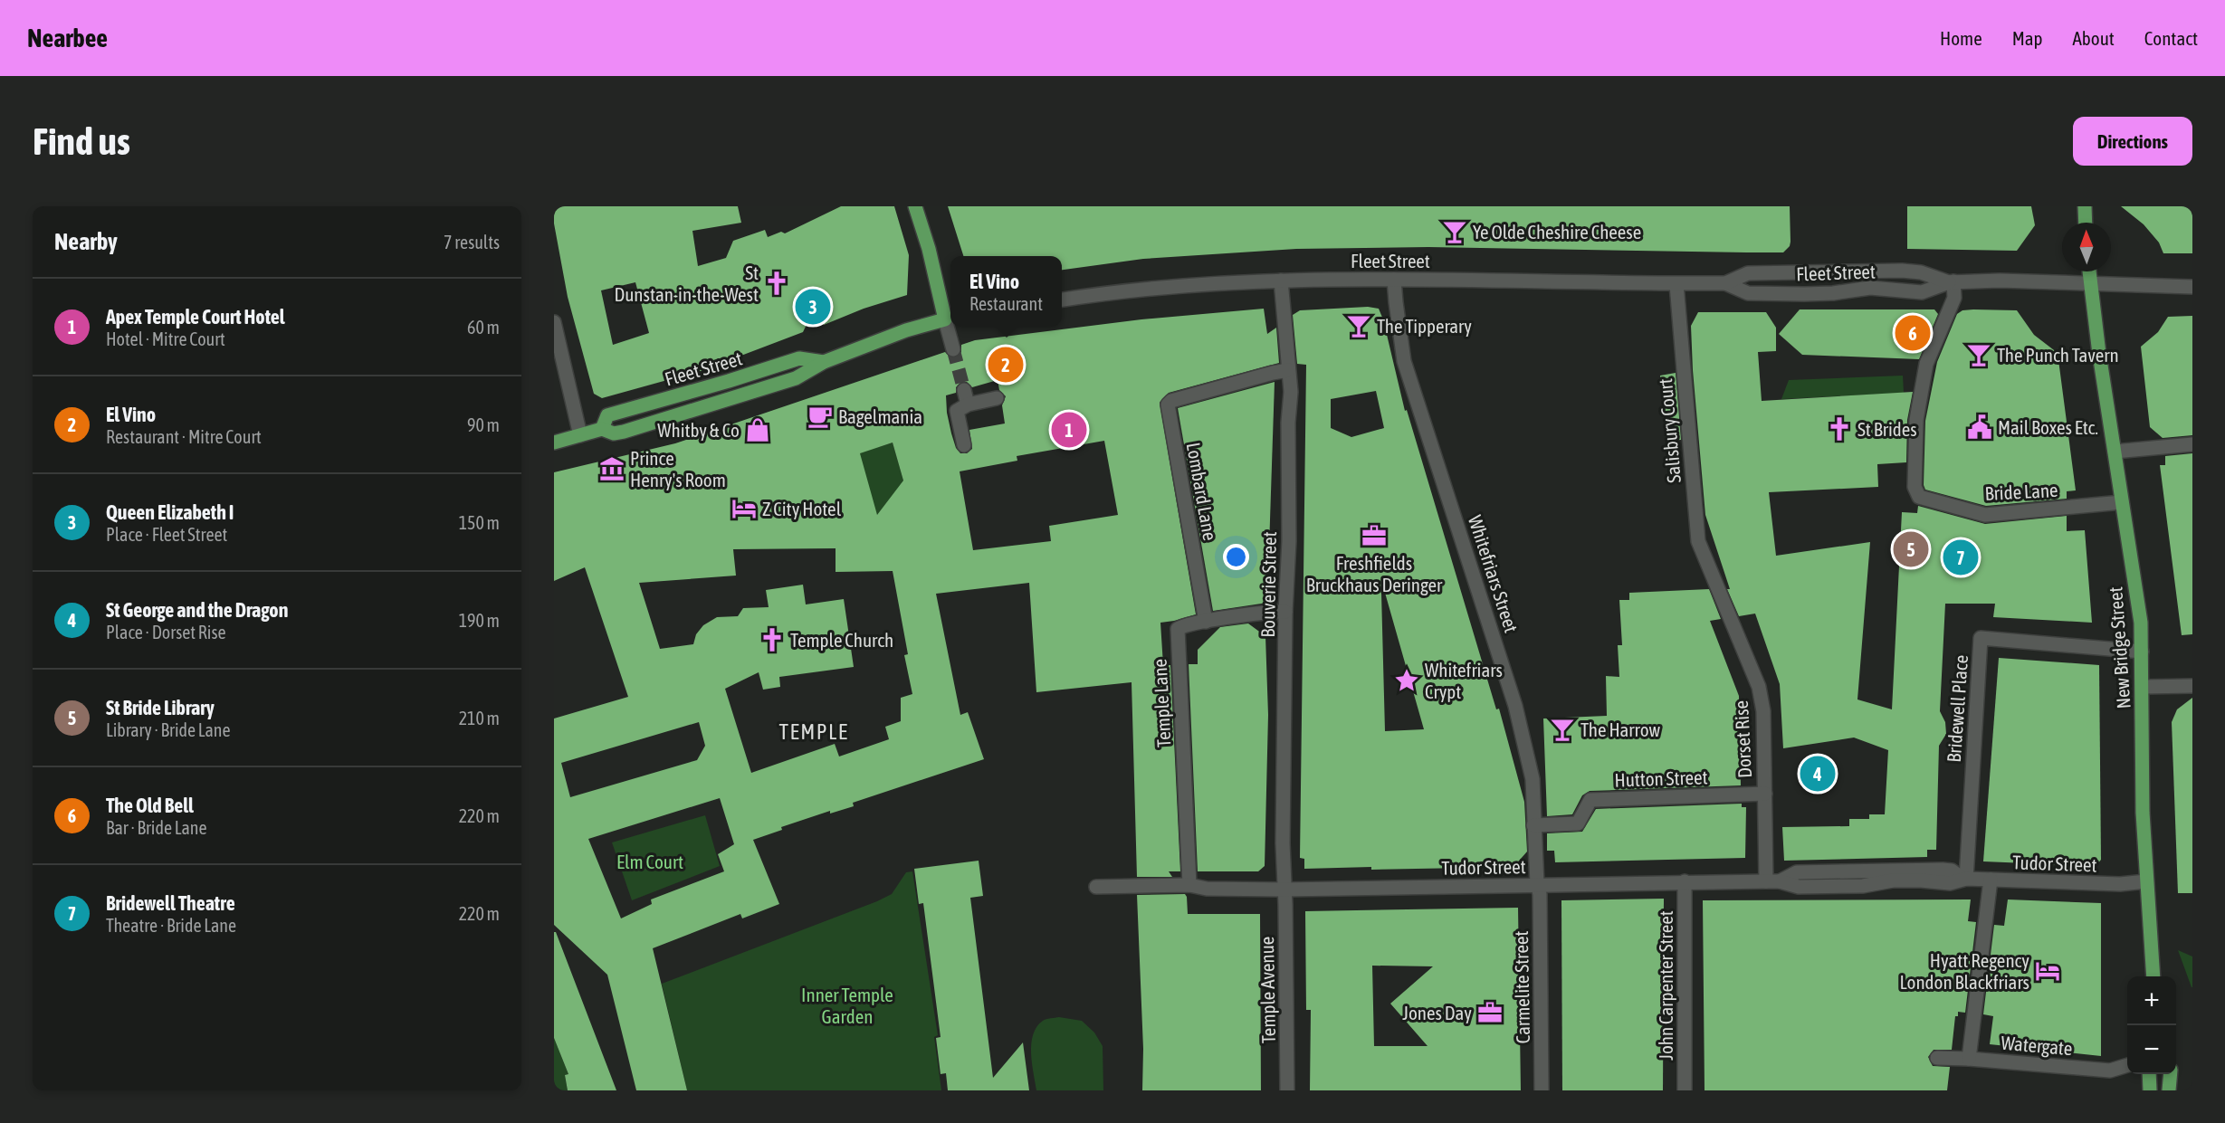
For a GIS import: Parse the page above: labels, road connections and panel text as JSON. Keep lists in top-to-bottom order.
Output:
{
  "streets": {
    "main road": ["Fleet Street", "New Bridge Street"],
    "street": [
      "Salisbury Court",
      "Lombard Lane",
      "Bride Lane",
      "Whitefriars Street",
      "Bouverie Street",
      "Temple Lane",
      "Bridewell Place",
      "Dorset Rise",
      "Hutton Street",
      "Tudor Street",
      "John Carpenter Street",
      "Carmelite Street",
      "Temple Avenue",
      "Watergate"
    ]
  },
  "crossings": [
    ["Fleet Street", "Salisbury Court"],
    ["Fleet Street", "Bride Lane"],
    ["Fleet Street", "Whitefriars Street"],
    ["Fleet Street", "Bouverie Street"],
    ["Fleet Street", "New Bridge Street"],
    ["Salisbury Court", "Dorset Rise"],
    ["Lombard Lane", "Bouverie Street"],
    ["Lombard Lane", "Temple Lane"],
    ["Bride Lane", "New Bridge Street"],
    ["Whitefriars Street", "Hutton Street"],
    ["Whitefriars Street", "Tudor Street"],
    ["Whitefriars Street", "Carmelite Street"],
    ["Bouverie Street", "Temple Lane"],
    ["Bouverie Street", "Tudor Street"],
    ["Bouverie Street", "Temple Avenue"],
    ["New Bridge Street", "Bridewell Place"],
    ["New Bridge Street", "Tudor Street"],
    ["Temple Lane", "Tudor Street"],
    ["Bridewell Place", "Tudor Street"],
    ["Dorset Rise", "Hutton Street"],
    ["Dorset Rise", "Tudor Street"],
    ["Tudor Street", "John Carpenter Street"],
    ["Tudor Street", "Carmelite Street"],
    ["Tudor Street", "Temple Avenue"]
  ],
  "districts": ["TEMPLE"],
  "parks": ["Elm Court", "Inner Temple Garden"],
  "places": {
    "bar": [
      "Ye Olde Cheshire Cheese",
      "The Tipperary",
      "The Punch Tavern",
      "The Harrow"
    ],
    "church": ["St Dunstan-in-the-West", "St Brides", "Temple Church"],
    "cafe": ["Bagelmania"],
    "public building": ["Mail Boxes Etc."],
    "shop": ["Whitby & Co"],
    "museum": ["Prince Henry's Room"],
    "hotel": ["Z City Hotel", "Hyatt Regency London Blackfriars"],
    "office": ["Freshfields Bruckhaus Deringer", "Jones Day"],
    "place": ["Whitefriars Crypt"]
  },
  "north": "top",
  "page": {
    "header": "Nearbee",
    "nav": [
      "Home",
      "Map",
      "About",
      "Contact"
    ],
    "buttons": "Directions",
    "title": "Find us",
    "heading": ["Nearby", "7 results"],
    "popup": ["El Vino", "Restaurant"],
    "list": [
      {
        "mark": "1",
        "name": "Apex Temple Court Hotel",
        "note": "Hotel · Mitre Court",
        "value": "60 m"
      },
      {
        "mark": "2",
        "name": "El Vino",
        "note": "Restaurant · Mitre Court",
        "value": "90 m"
      },
      {
        "mark": "3",
        "name": "Queen Elizabeth I",
        "note": "Place · Fleet Street",
        "value": "150 m"
      },
      {
        "mark": "4",
        "name": "St George and the Dragon",
        "note": "Place · Dorset Rise",
        "value": "190 m"
      },
      {
        "mark": "5",
        "name": "St Bride Library",
        "note": "Library · Bride Lane",
        "value": "210 m"
      },
      {
        "mark": "6",
        "name": "The Old Bell",
        "note": "Bar · Bride Lane",
        "value": "220 m"
      },
      {
        "mark": "7",
        "name": "Bridewell Theatre",
        "note": "Theatre · Bride Lane",
        "value": "220 m"
      }
    ],
    "pins": [
      "3",
      "6",
      "2",
      "1",
      "5",
      "7",
      "4"
    ],
    "map_buttons": ["+", "−"]
  }
}
